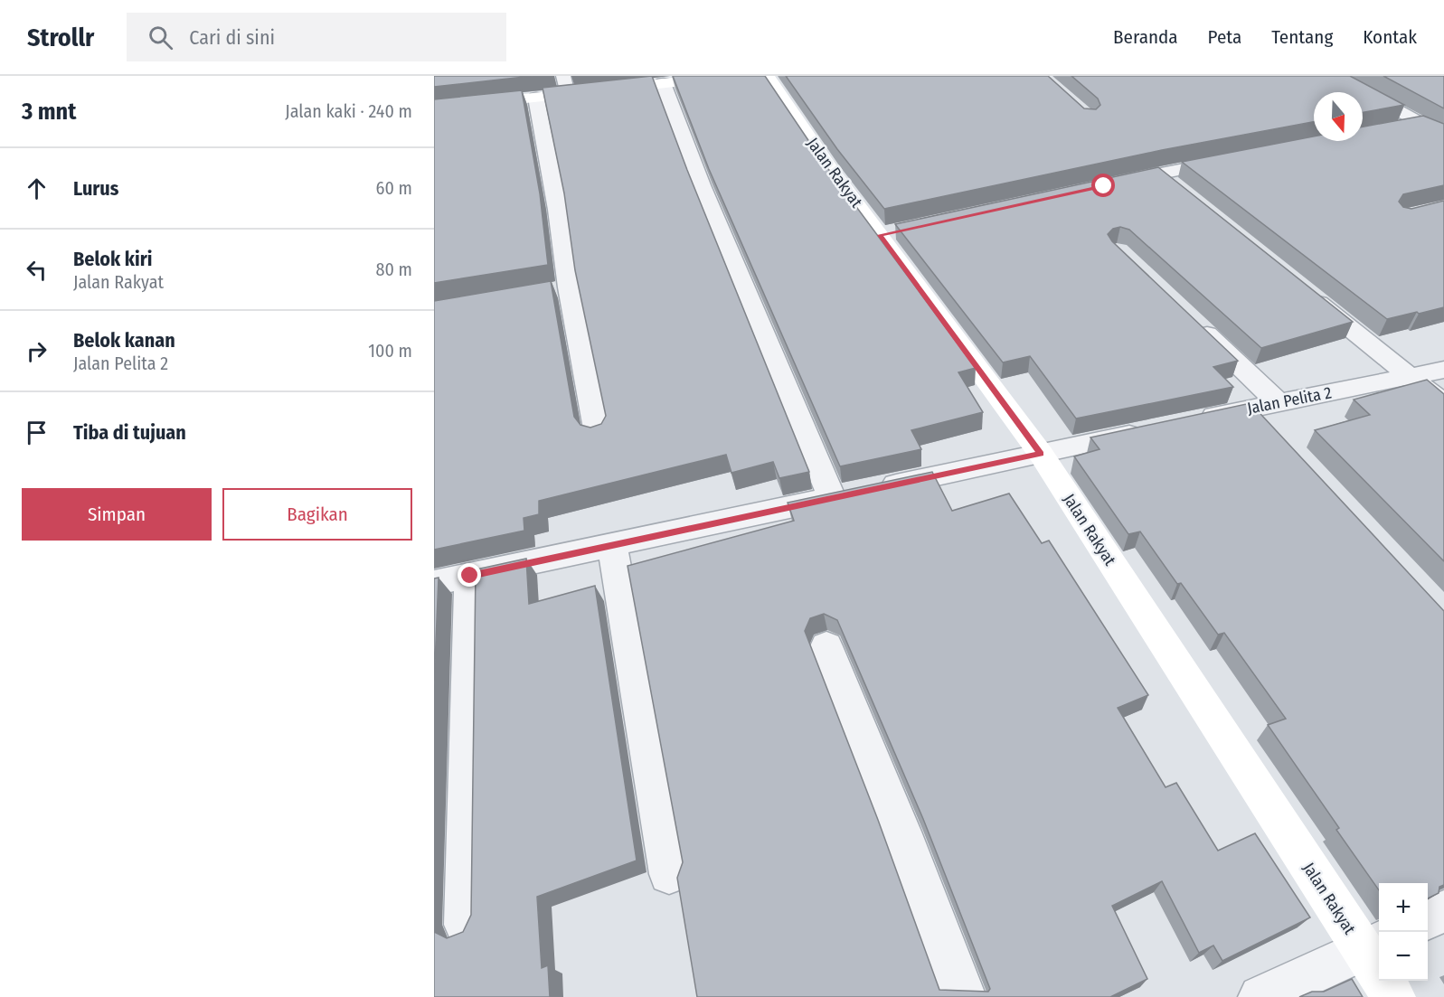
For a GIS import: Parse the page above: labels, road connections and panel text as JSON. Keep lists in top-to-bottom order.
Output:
{
  "streets": {
    "street": ["Jalan Rakyat", "Jalan Pelita 2"]
  },
  "north": "bottom",
  "page": {
    "header": "Strollr",
    "search": "Cari di sini",
    "nav": [
      "Beranda",
      "Peta",
      "Tentang",
      "Kontak"
    ],
    "heading": ["3 mnt", "Jalan kaki · 240 m"],
    "list": [
      ["Lurus", "60 m"],
      ["Belok kiri", "Jalan Rakyat", "80 m"],
      ["Belok kanan", "Jalan Pelita 2", "100 m"],
      "Tiba di tujuan"
    ],
    "buttons": ["Simpan", "Bagikan"],
    "map_buttons": ["+", "−"]
  }
}
